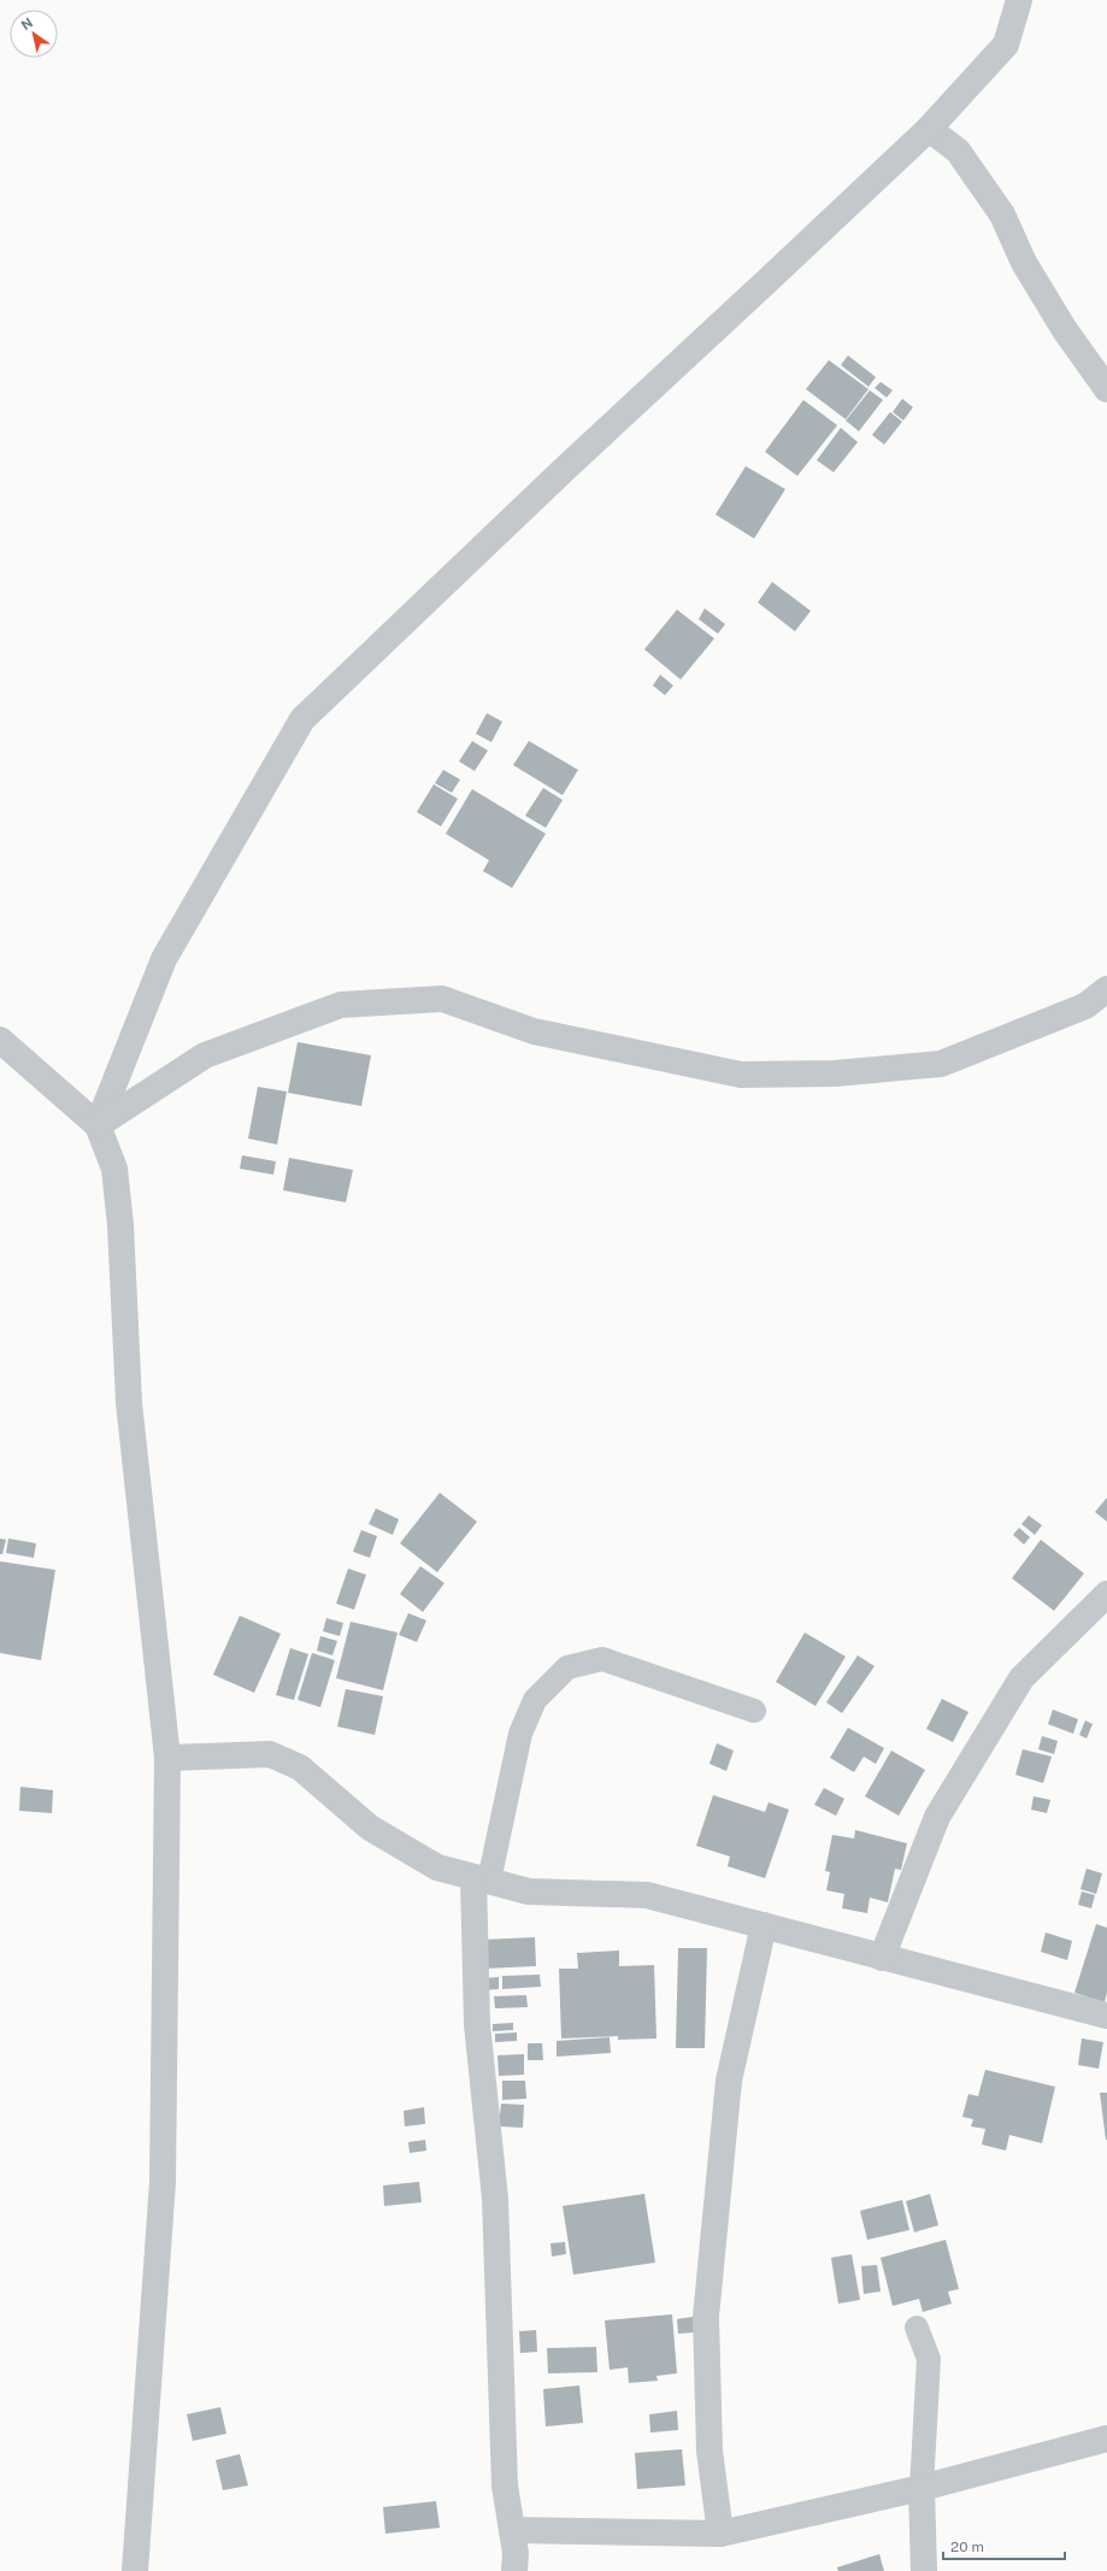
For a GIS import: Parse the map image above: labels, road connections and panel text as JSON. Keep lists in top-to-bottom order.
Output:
{
  "scale_bar": "20 m",
  "north": "top left"
}
